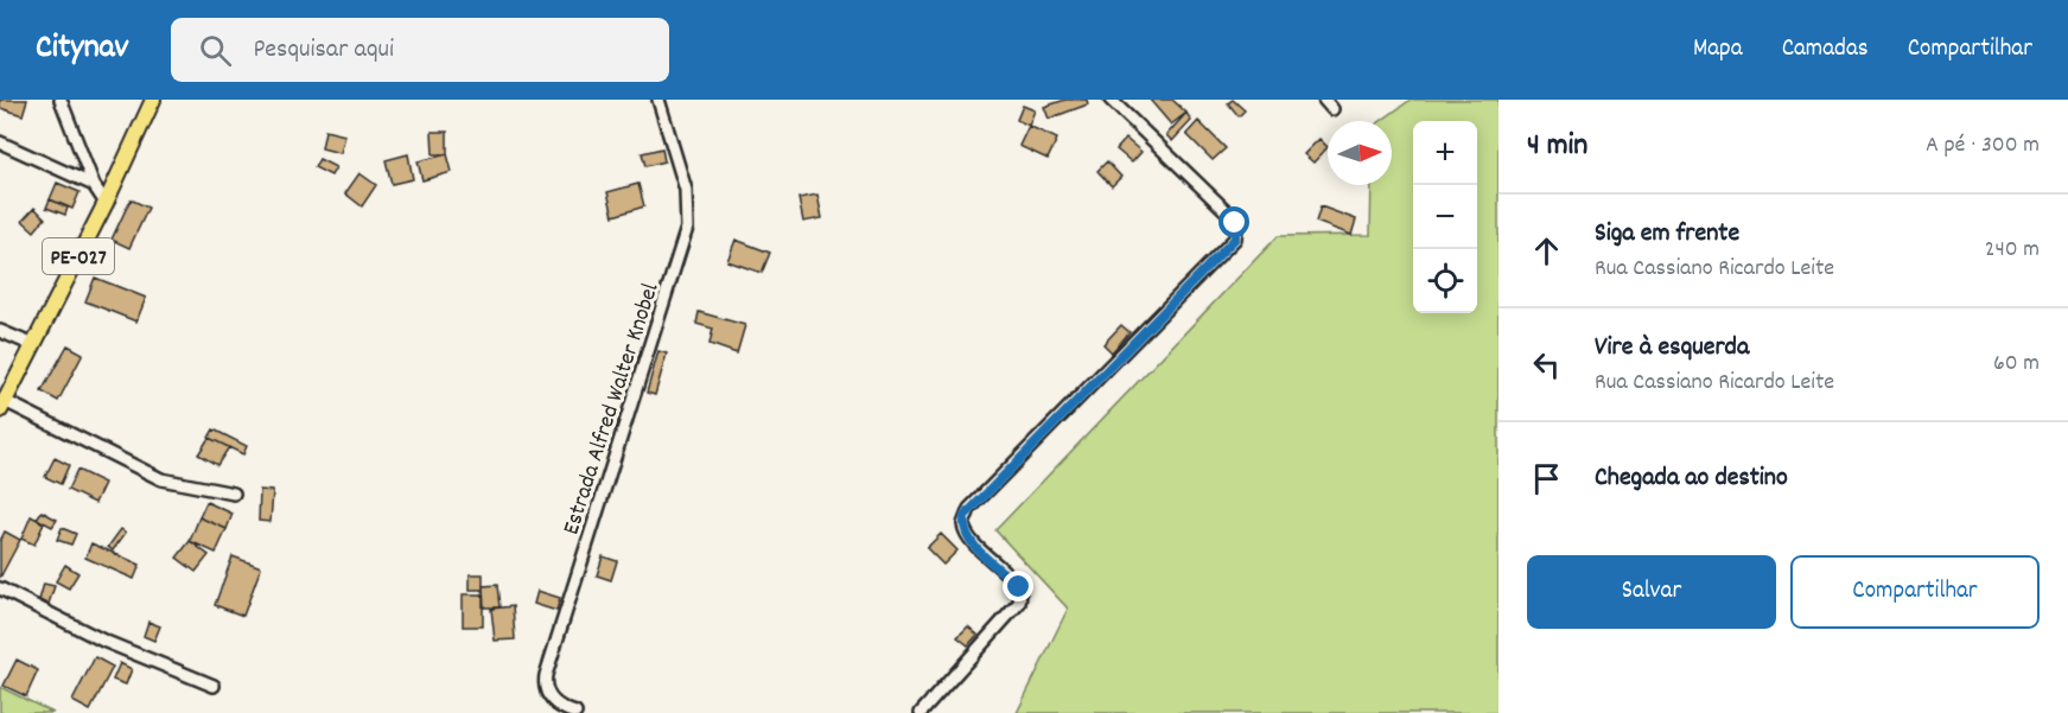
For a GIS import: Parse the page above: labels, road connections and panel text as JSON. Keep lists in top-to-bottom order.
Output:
{
  "streets": {
    "main road": ["PE-027"],
    "street": ["Estrada Alfred Walter Knobel"]
  },
  "north": "right",
  "page": {
    "header": "Citynav",
    "search": "Pesquisar aqui",
    "nav": ["Mapa", "Camadas", "Compartilhar"],
    "heading": ["4 min", "A pé · 300 m"],
    "map_buttons": ["+", "−"],
    "list": [
      ["Siga em frente", "Rua Cassiano Ricardo Leite", "240 m"],
      ["Vire à esquerda", "Rua Cassiano Ricardo Leite", "60 m"],
      "Chegada ao destino"
    ],
    "buttons": ["Salvar", "Compartilhar"]
  }
}
